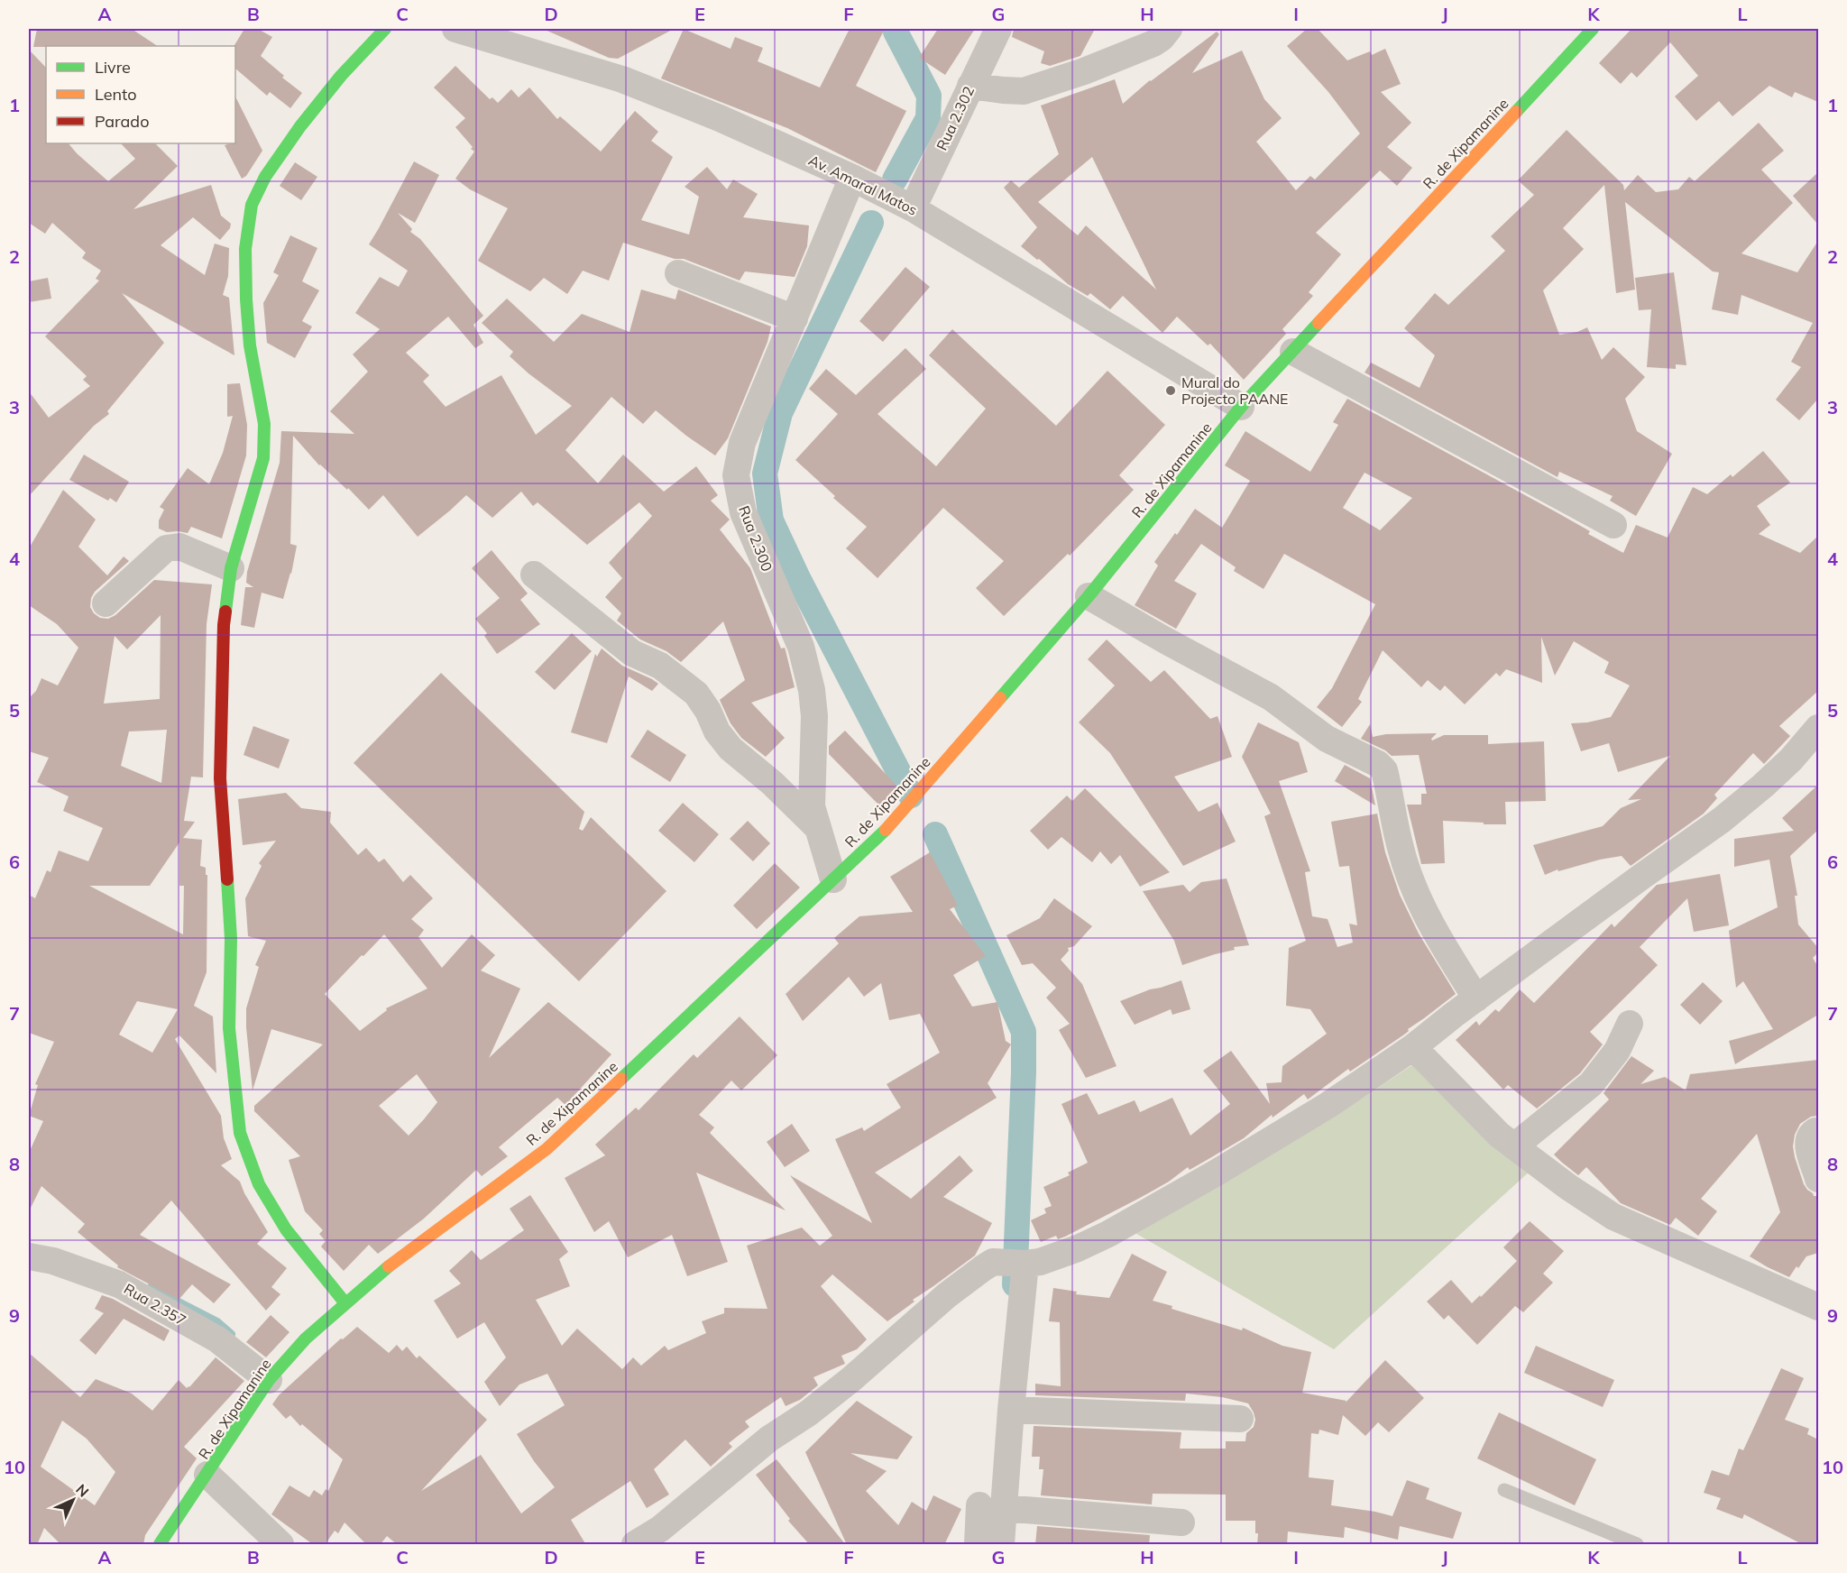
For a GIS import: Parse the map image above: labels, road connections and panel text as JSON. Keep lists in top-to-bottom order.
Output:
{
  "streets": {
    "street": [
      "Rua 2.302",
      "R. de Xipamanine",
      "Av. Amaral Matos",
      "Rua 2.300",
      "Rua 2.357"
    ]
  },
  "crossings": [
    ["Rua 2.302", "Av. Amaral Matos"],
    ["R. de Xipamanine", "Av. Amaral Matos"],
    ["R. de Xipamanine", "Rua 2.300"],
    ["R. de Xipamanine", "Rua 2.357"],
    ["Av. Amaral Matos", "Rua 2.300"]
  ],
  "places": ["Mural do Projecto PAANE"],
  "legend": ["Livre", "Lento", "Parado"],
  "north": "top right",
  "grid": {
    "columns": [
      "A",
      "B",
      "C",
      "D",
      "E",
      "F",
      "G",
      "H",
      "I",
      "J",
      "K",
      "L"
    ],
    "rows": [
      "1",
      "2",
      "3",
      "4",
      "5",
      "6",
      "7",
      "8",
      "9",
      "10"
    ]
  }
}
